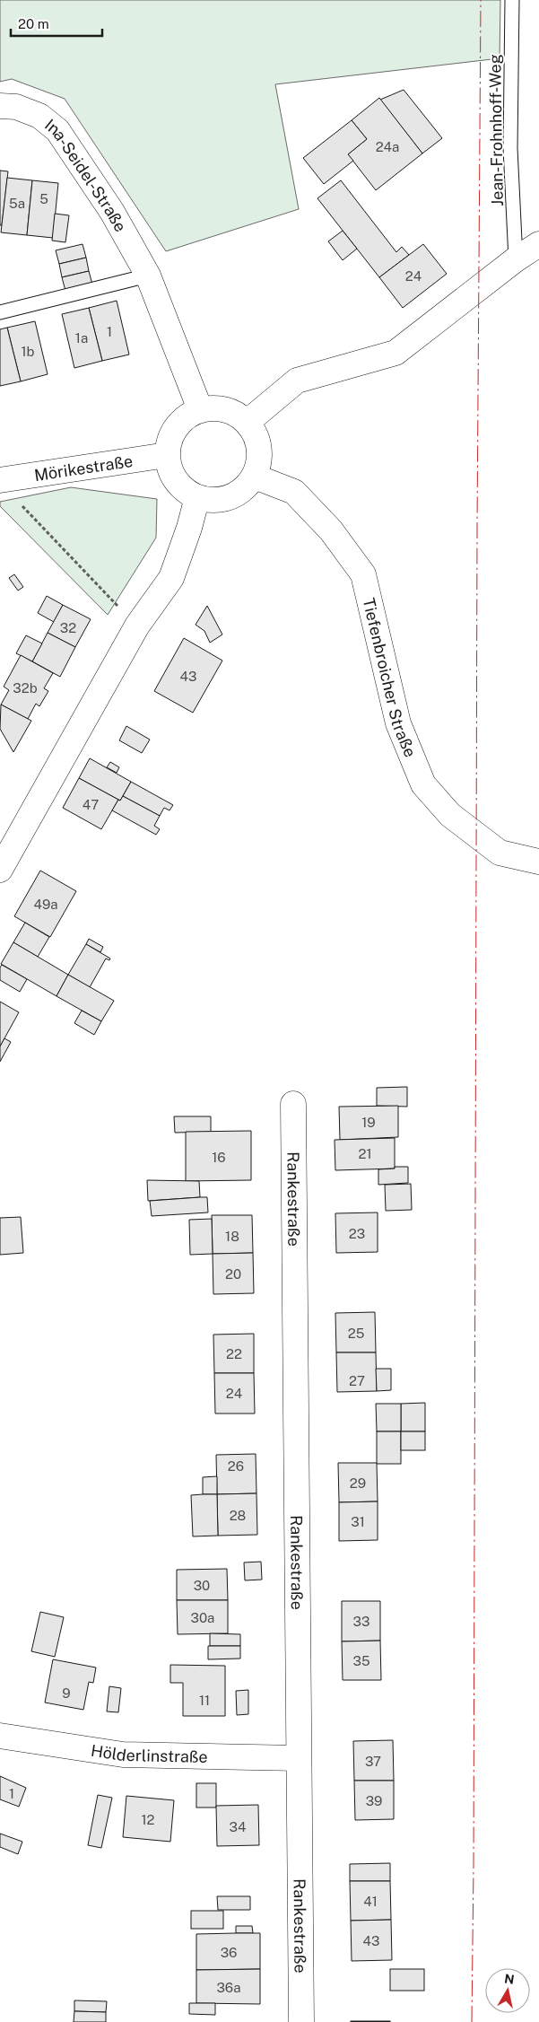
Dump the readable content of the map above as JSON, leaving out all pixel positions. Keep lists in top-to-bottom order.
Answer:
{
  "streets": {
    "street": [
      "Ina-Seidel-Straße",
      "Mörikestraße",
      "Tiefenbroicher Straße",
      "Rankestraße",
      "Hölderlinstraße"
    ],
    "lane": ["Jean-Frohnhoff-Weg"]
  },
  "crossings": [
    ["Ina-Seidel-Straße", "Mörikestraße"],
    ["Ina-Seidel-Straße", "Tiefenbroicher Straße"],
    ["Mörikestraße", "Tiefenbroicher Straße"],
    ["Rankestraße", "Hölderlinstraße"]
  ],
  "house_numbers": [
    "24a",
    "5",
    "5a",
    "24",
    "1",
    "1a",
    "1b",
    "32",
    "43",
    "32b",
    "47",
    "49a",
    "19",
    "21",
    "16",
    "23",
    "18",
    "20",
    "25",
    "22",
    "27",
    "24",
    "26",
    "29",
    "28",
    "31",
    "30",
    "30a",
    "33",
    "35",
    "9",
    "11",
    "37",
    "1",
    "39",
    "12",
    "34",
    "41",
    "43",
    "36",
    "36a"
  ],
  "scale_bar": "20 m",
  "north": "top"
}
